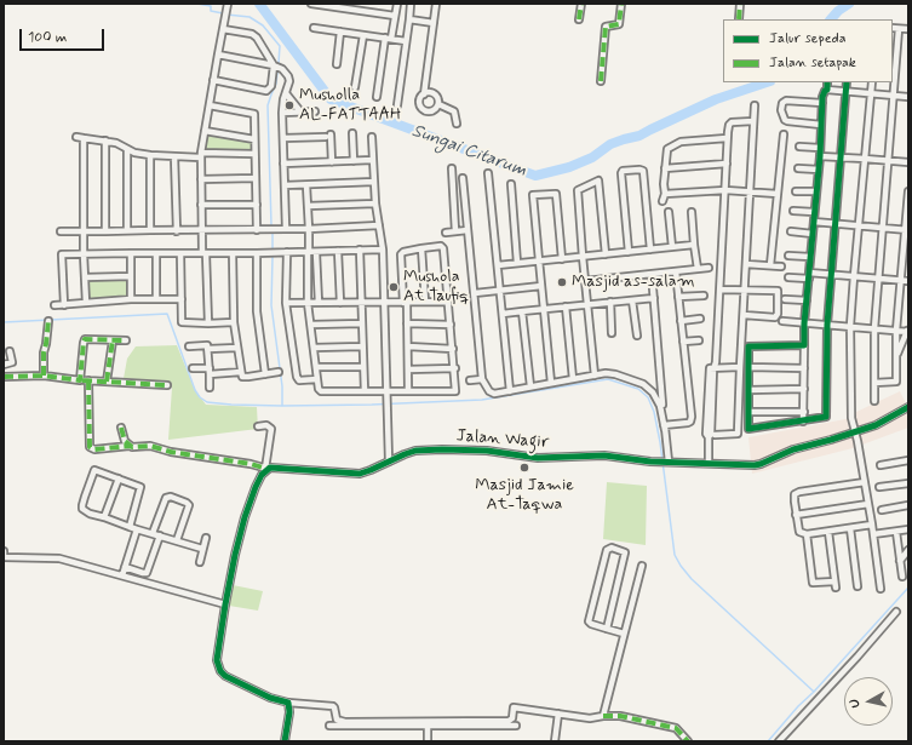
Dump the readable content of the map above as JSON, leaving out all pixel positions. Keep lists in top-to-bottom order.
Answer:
{
  "streets": {
    "street": ["Jalan Wagir"]
  },
  "water": ["Sungai Citarum"],
  "places": [
    "Musholla AL-FATTAAH",
    "Masjid as-salam",
    "Mushola At Taufiq",
    "Masjid Jamie At-Taqwa"
  ],
  "legend": ["Jalur sepeda", "Jalan setapak"],
  "scale_bar": "100 m",
  "north": "left"
}
